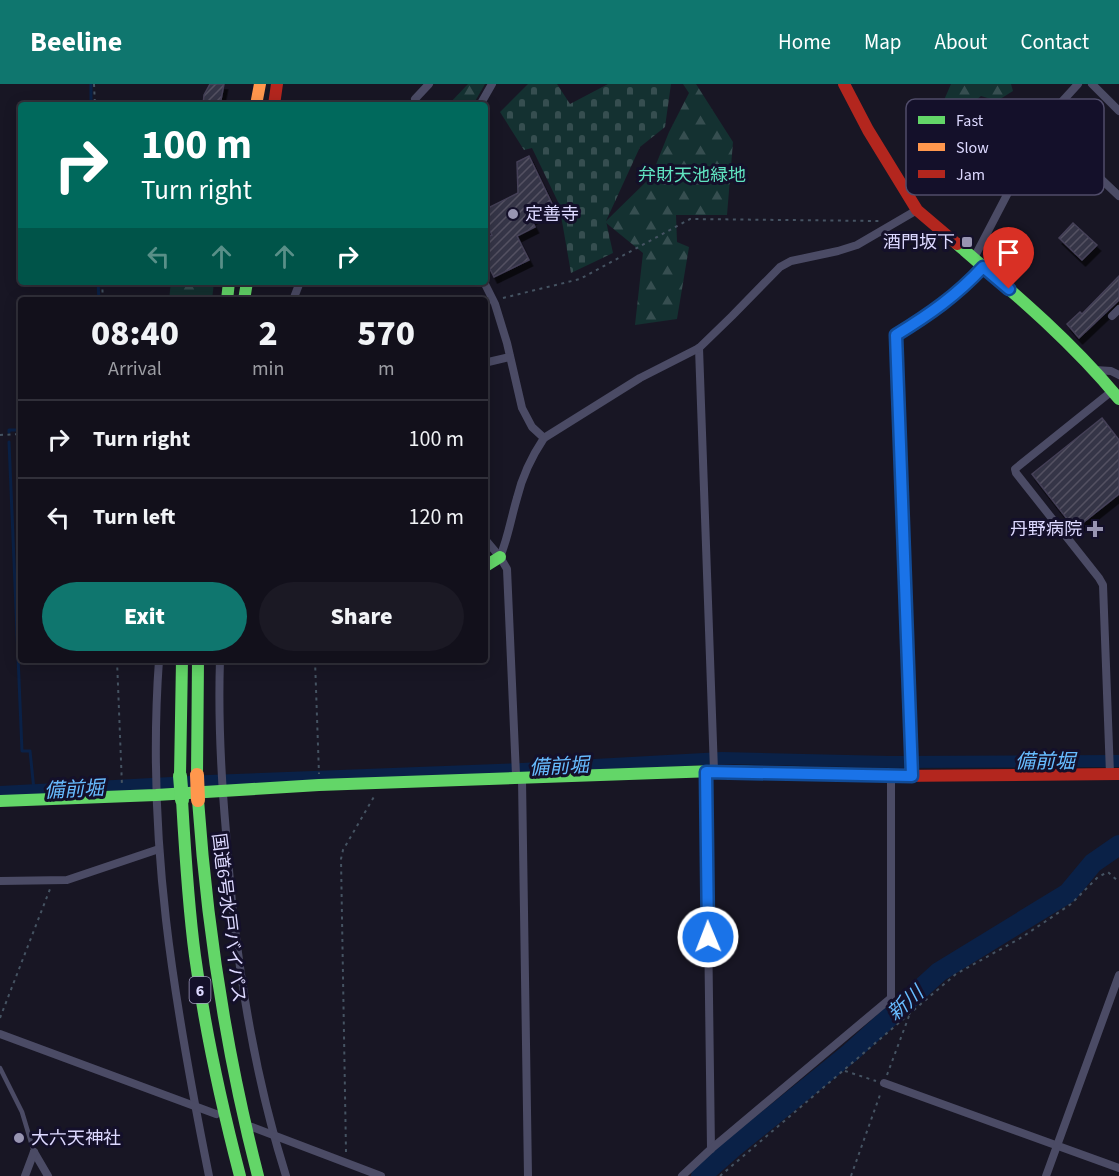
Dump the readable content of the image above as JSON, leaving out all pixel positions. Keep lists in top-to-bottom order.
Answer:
{
  "streets": {
    "main road": ["国道6号水戸バイパス", "6"]
  },
  "water": ["備前堀", "新川"],
  "parks": ["弁財天池緑地"],
  "places": {
    "other": ["定善寺", "大六天神社"],
    "transit": ["酒門坂下"],
    "health": ["丹野病院"]
  },
  "legend": ["Fast", "Slow", "Jam"],
  "page": {
    "header": "Beeline",
    "nav": [
      "Home",
      "Map",
      "About",
      "Contact"
    ],
    "turn": ["100 m", "Turn right"],
    "eta": [
      "08:40",
      "Arrival",
      "2",
      "min",
      "570",
      "m"
    ],
    "list": [
      {
        "name": "Turn right",
        "value": "100 m"
      },
      {
        "name": "Turn left",
        "value": "120 m"
      }
    ],
    "buttons": ["Exit", "Share"]
  }
}
